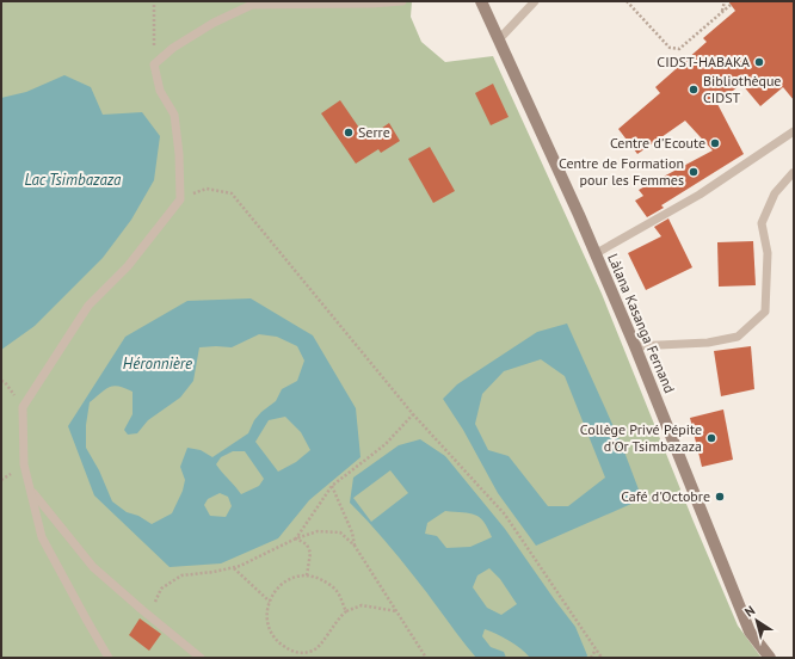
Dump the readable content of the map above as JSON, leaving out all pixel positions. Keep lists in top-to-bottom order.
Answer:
{
  "streets": {
    "street": ["Làlana Kasanga Fernand"]
  },
  "water": ["Lac Tsimbazaza", "Héronnière"],
  "places": [
    "CIDST-HABAKA",
    "Bibliothèque CIDST",
    "Serre",
    "Centre d'Ecoute",
    "Centre de Formation pour les Femmes",
    "Collège Privé Pépite d'Or Tsimbazaza",
    "Café d'Octobre"
  ],
  "north": "top left"
}
